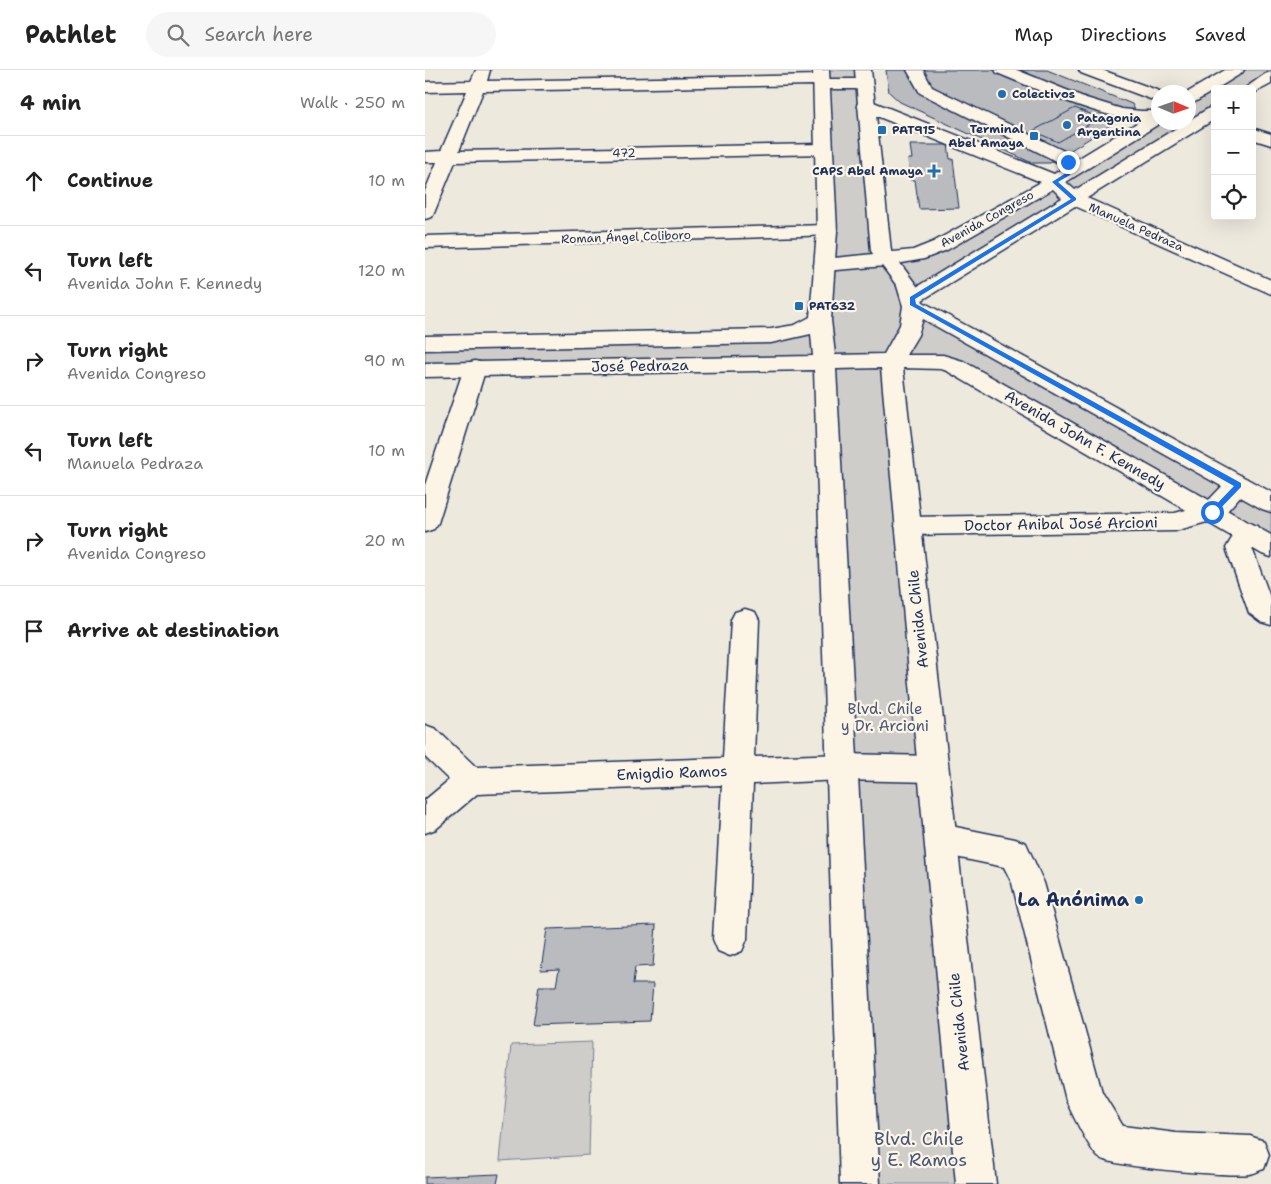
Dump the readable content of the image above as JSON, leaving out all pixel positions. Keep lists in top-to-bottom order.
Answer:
{
  "streets": {
    "street": [
      "472",
      "Avenida Congreso",
      "Manuela Pedraza",
      "Roman Ángel Coliboro",
      "José Pedraza",
      "Avenida John F. Kennedy",
      "Doctor Anibal José Arcioni",
      "Avenida Chile",
      "Emigdio Ramos"
    ]
  },
  "crossings": [
    ["Avenida Congreso", "Manuela Pedraza"],
    ["Avenida Congreso", "José Pedraza"],
    ["Avenida Congreso", "Avenida John F. Kennedy"],
    ["Avenida Congreso", "Avenida Chile"],
    ["José Pedraza", "Avenida John F. Kennedy"],
    ["José Pedraza", "Avenida Chile"],
    ["Avenida John F. Kennedy", "Doctor Anibal José Arcioni"],
    ["Avenida John F. Kennedy", "Avenida Chile"],
    ["Doctor Anibal José Arcioni", "Avenida Chile"],
    ["Avenida Chile", "Emigdio Ramos"]
  ],
  "parks": ["Blvd. Chile y Dr. Arcioni", "Blvd. Chile y E. Ramos"],
  "places": {
    "other": ["Colectivos", "Patagonia Argentina", "La Anónima"],
    "transit": ["PAT915", "Terminal Abel Amaya", "PAT632"],
    "health": ["CAPS Abel Amaya"]
  },
  "north": "right",
  "page": {
    "header": "Pathlet",
    "search": "Search here",
    "nav": ["Map", "Directions", "Saved"],
    "heading": ["4 min", "Walk · 250 m"],
    "map_buttons": ["+", "−"],
    "list": [
      ["Continue", "10 m"],
      ["Turn left", "Avenida John F. Kennedy", "120 m"],
      ["Turn right", "Avenida Congreso", "90 m"],
      ["Turn left", "Manuela Pedraza", "10 m"],
      ["Turn right", "Avenida Congreso", "20 m"],
      "Arrive at destination"
    ]
  }
}
